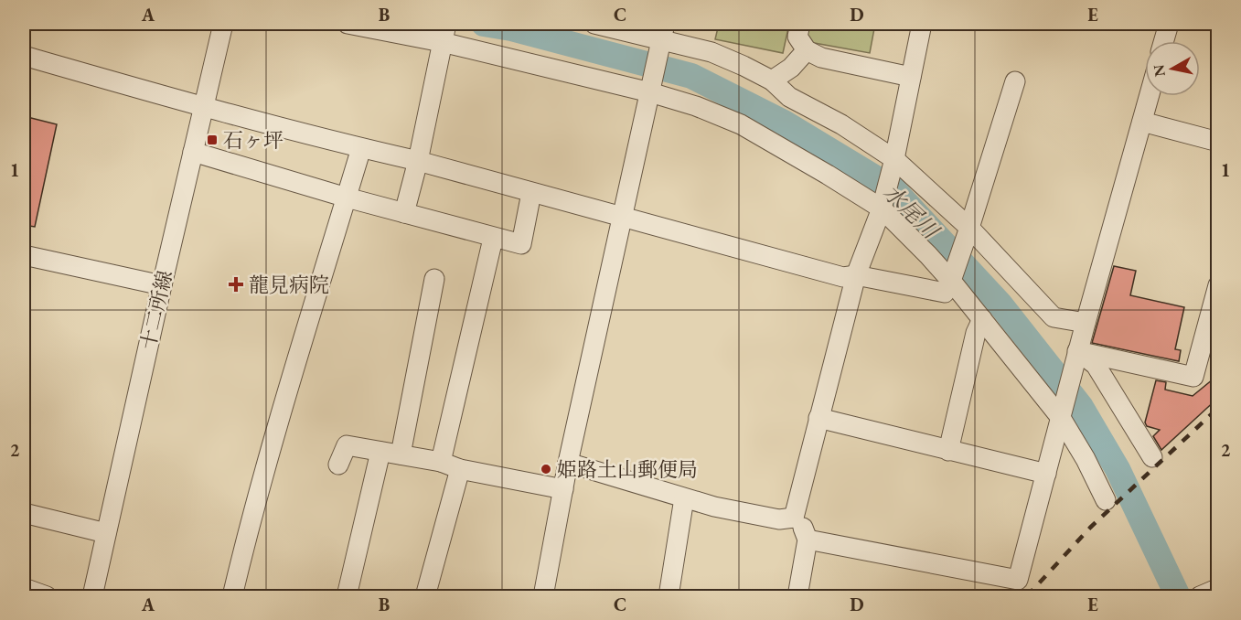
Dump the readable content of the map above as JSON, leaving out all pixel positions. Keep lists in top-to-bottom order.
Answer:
{
  "streets": {
    "street": ["十二所線"]
  },
  "water": ["水尾川"],
  "places": {
    "transit": ["石ヶ坪"],
    "health": ["龍見病院"],
    "other": ["姫路土山郵便局"]
  },
  "north": "left",
  "grid": {
    "columns": [
      "A",
      "B",
      "C",
      "D",
      "E"
    ],
    "rows": ["1", "2"]
  }
}
